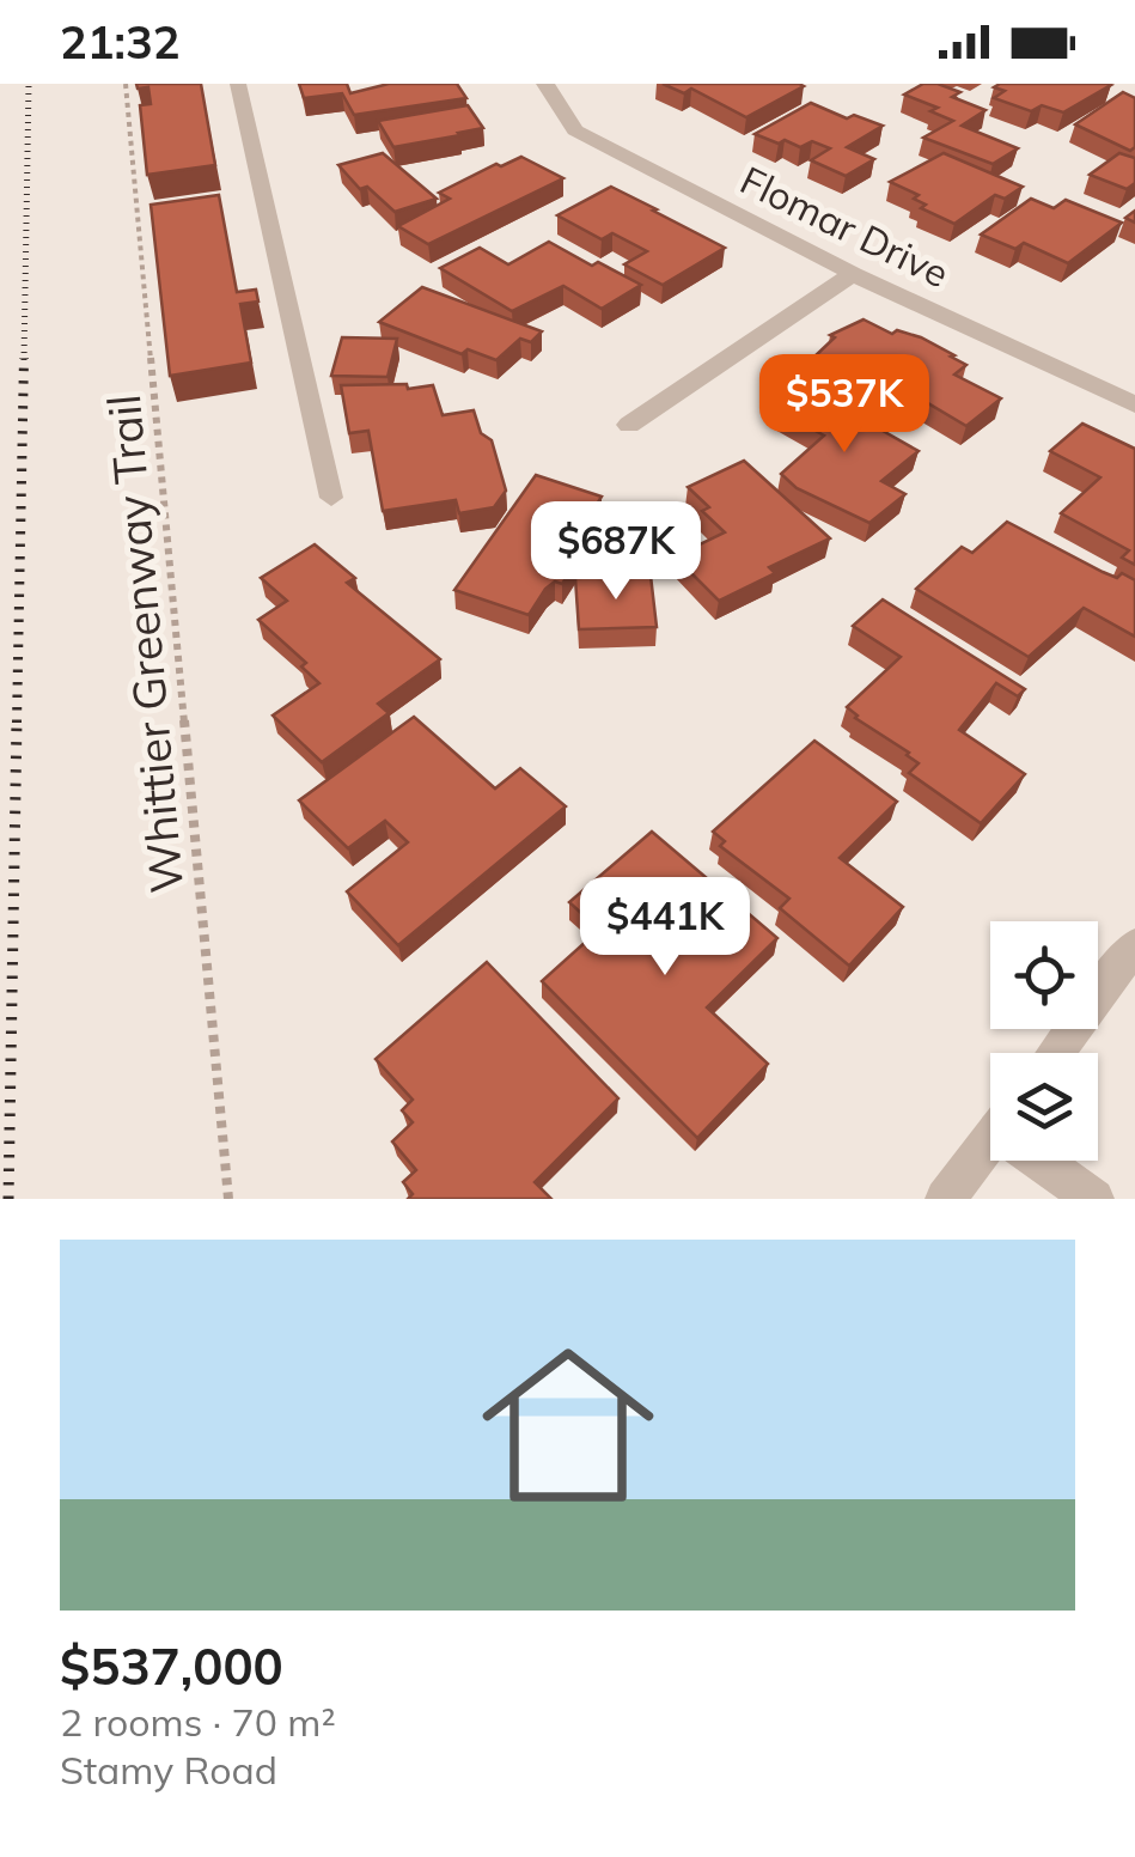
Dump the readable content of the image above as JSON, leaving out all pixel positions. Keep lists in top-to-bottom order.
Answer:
{
  "streets": {
    "street": ["Flomar Drive"],
    "path": ["Whittier Greenway Trail"]
  },
  "page": {
    "status": "21:32",
    "price": ["$537K", "$687K", "$441K"],
    "list": [
      {
        "name": "$537,000",
        "note": "2 rooms · 70 m² · Stamy Road"
      }
    ]
  }
}
